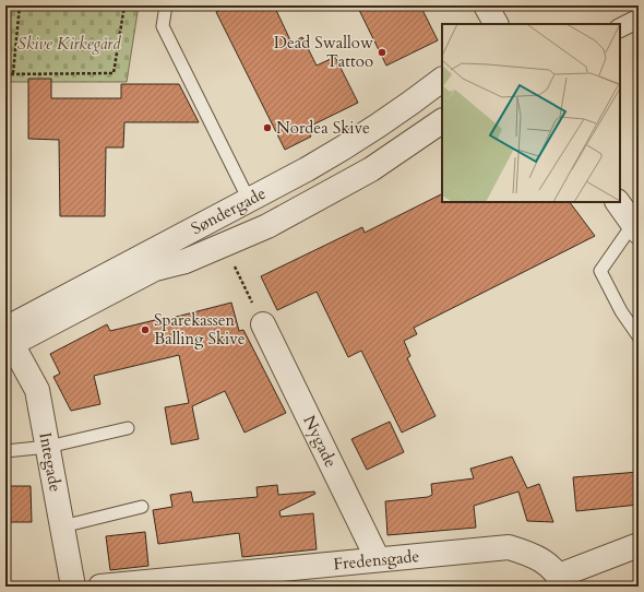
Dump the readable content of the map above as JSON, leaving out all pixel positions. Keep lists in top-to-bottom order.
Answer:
{
  "streets": {
    "street": [
      "Søndergade",
      "Nygade",
      "Integade",
      "Fredensgade"
    ]
  },
  "crossings": [
    ["Søndergade", "Integade"],
    ["Nygade", "Fredensgade"]
  ],
  "parks": ["Skive Kirkegård"],
  "places": ["Dead Swallow Tattoo", "Nordea Skive", "Sparekassen Balling Skive"]
}
